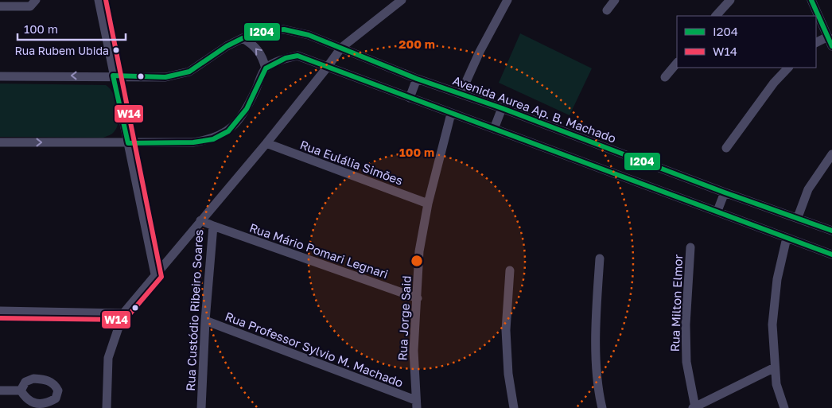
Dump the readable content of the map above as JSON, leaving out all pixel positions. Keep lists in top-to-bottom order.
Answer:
{
  "streets": {
    "street": [
      "Avenida Aurea Ap. B. Machado",
      "Rua Eulália Simões",
      "Rua Mário Pomari Legnari",
      "Rua Milton Elmor",
      "Rua Custódio Ribeiro Soares",
      "Rua Jorge Said",
      "Rua Professor Sylvio M. Machado"
    ]
  },
  "crossings": [
    ["Rua Eulália Simões", "Rua Jorge Said"],
    ["Rua Mário Pomari Legnari", "Rua Custódio Ribeiro Soares"],
    ["Rua Mário Pomari Legnari", "Rua Jorge Said"],
    ["Rua Custódio Ribeiro Soares", "Rua Professor Sylvio M. Machado"],
    ["Rua Jorge Said", "Rua Professor Sylvio M. Machado"]
  ],
  "places": ["Rua Rubem Ubida"],
  "lines": ["transit line I204", "transit line W14"],
  "legend": ["I204", "W14"],
  "scale_bar": "100 m",
  "rings": ["200 m", "100 m"]
}
